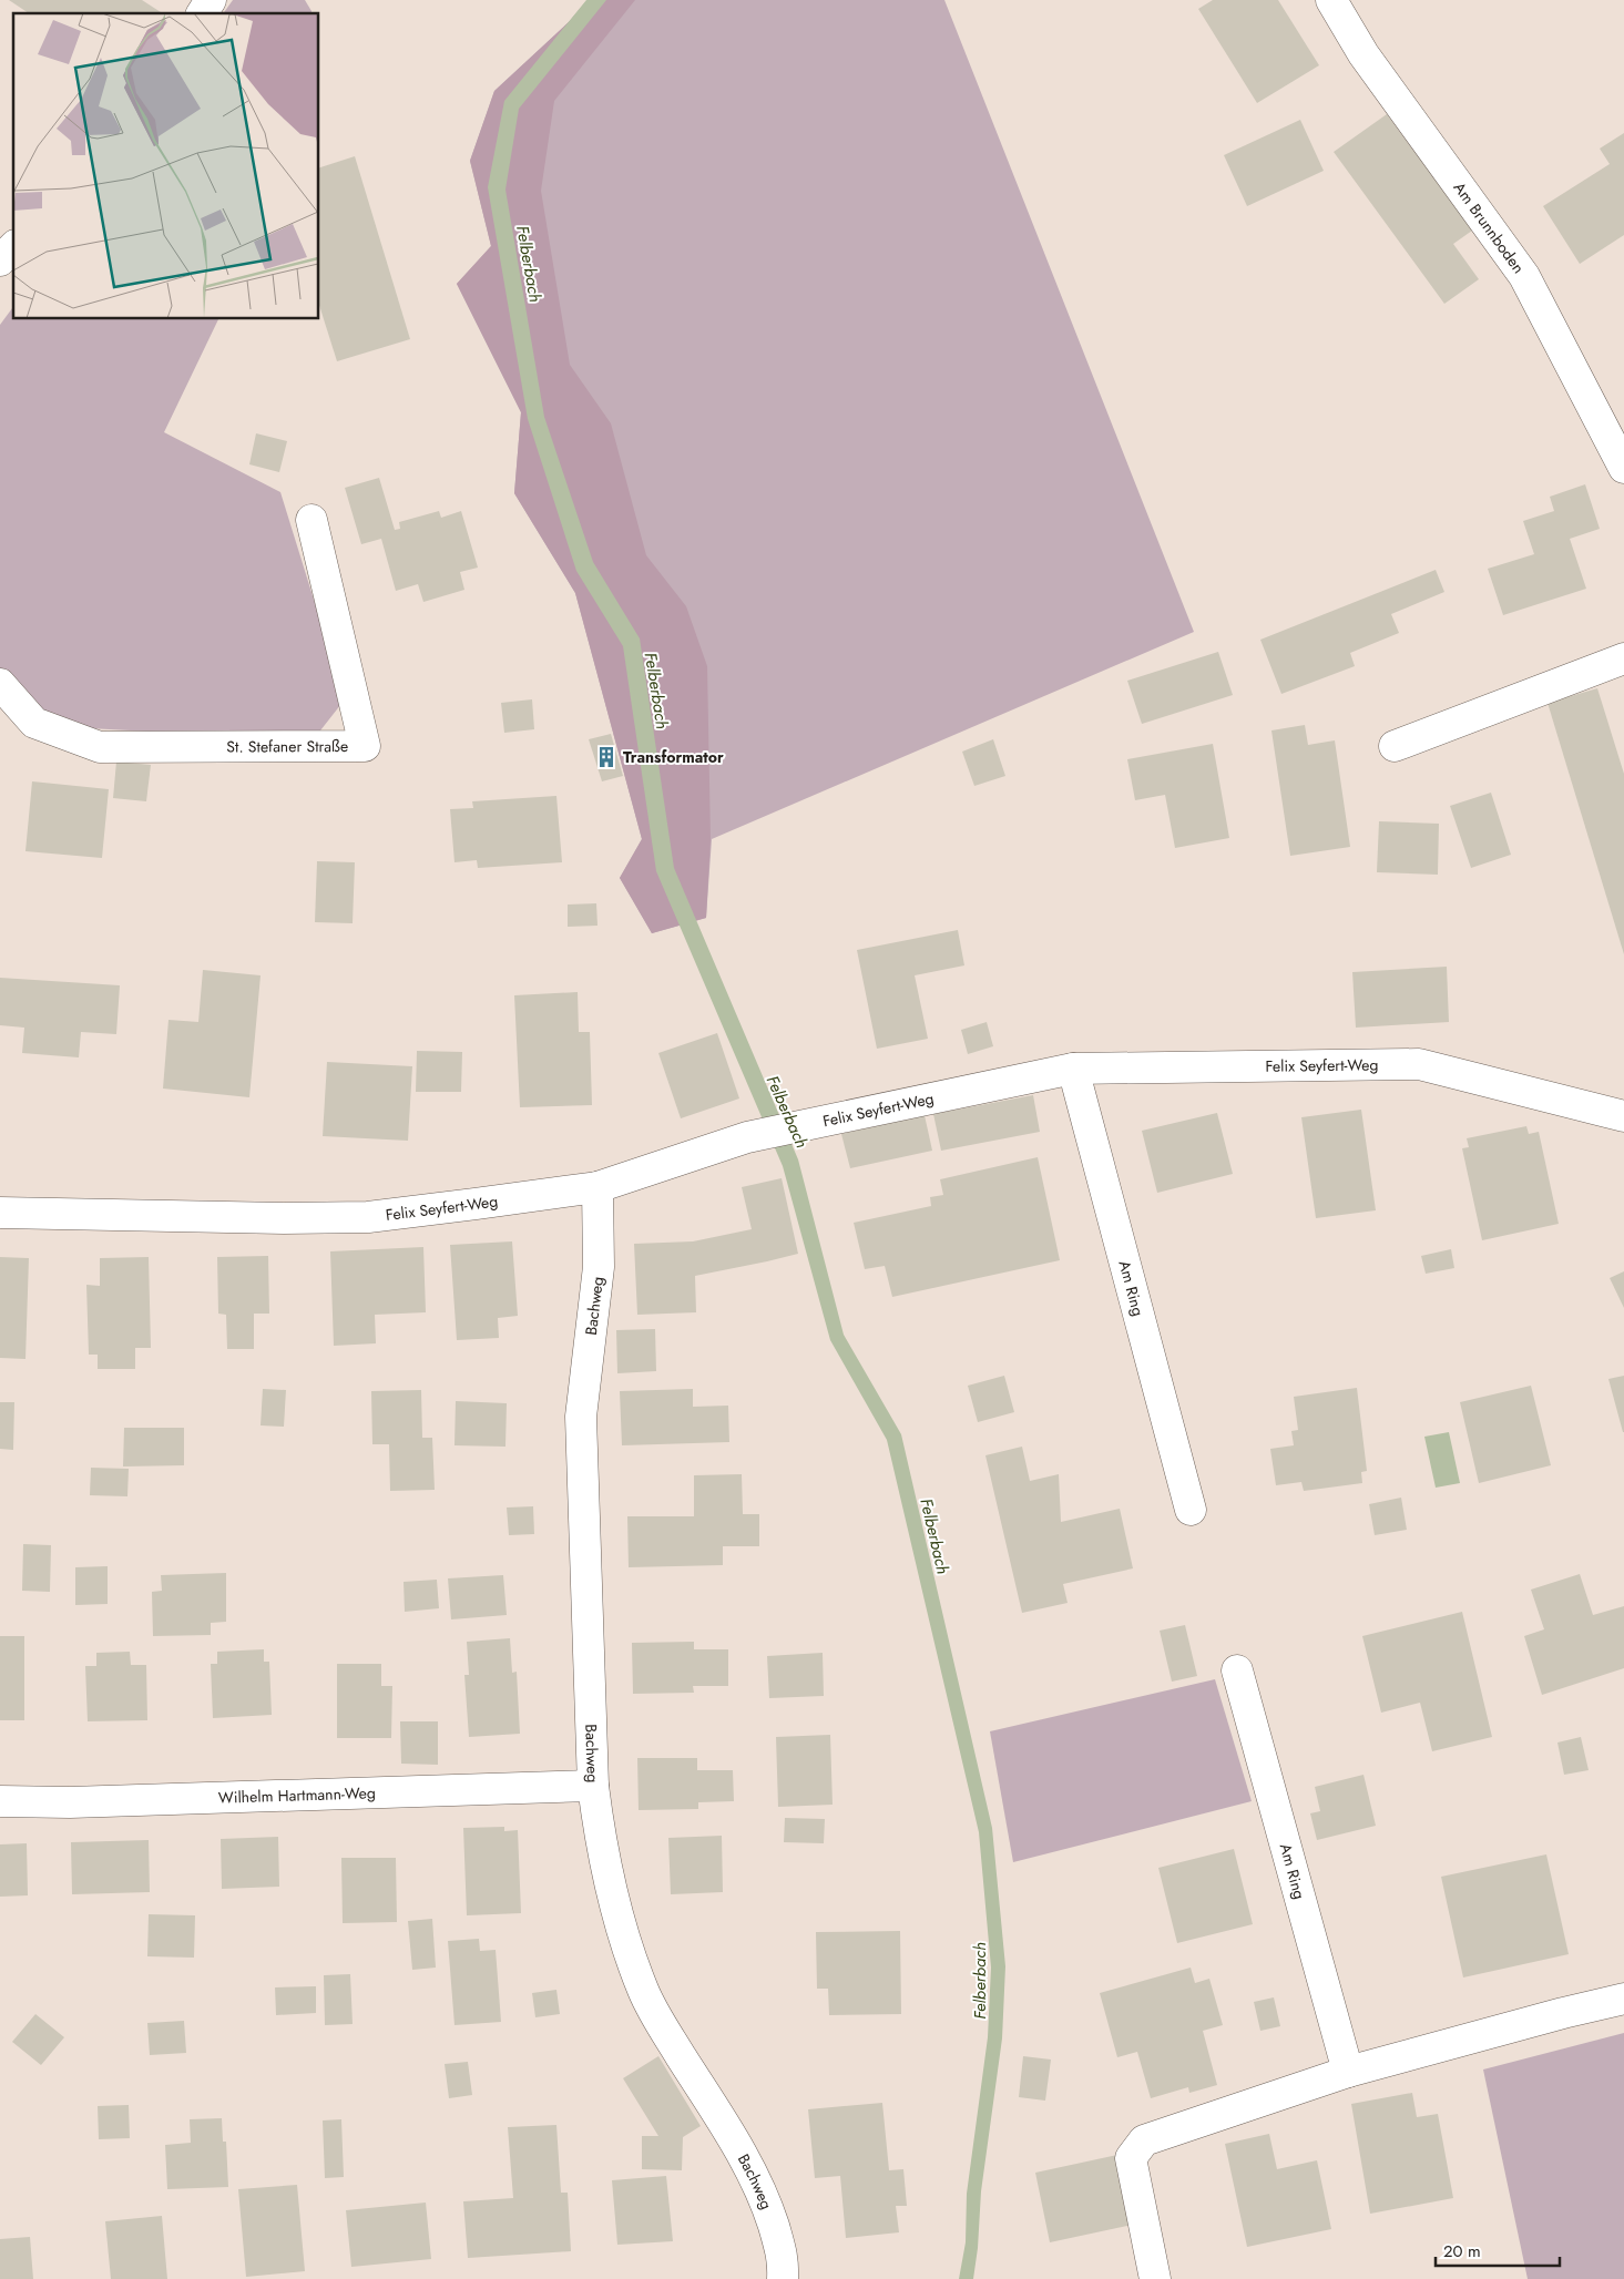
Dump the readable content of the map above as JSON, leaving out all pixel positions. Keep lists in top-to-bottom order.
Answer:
{
  "streets": {
    "street": [
      "Am Brunnboden",
      "St. Stefaner Straße",
      "Felix Seyfert-Weg",
      "Am Ring",
      "Bachweg",
      "Wilhelm Hartmann-Weg"
    ]
  },
  "crossings": [
    ["Felix Seyfert-Weg", "Am Ring"],
    ["Felix Seyfert-Weg", "Bachweg"],
    ["Bachweg", "Wilhelm Hartmann-Weg"]
  ],
  "water": ["Felberbach"],
  "places": {
    "building": ["Transformator"]
  },
  "scale_bar": "20 m"
}
